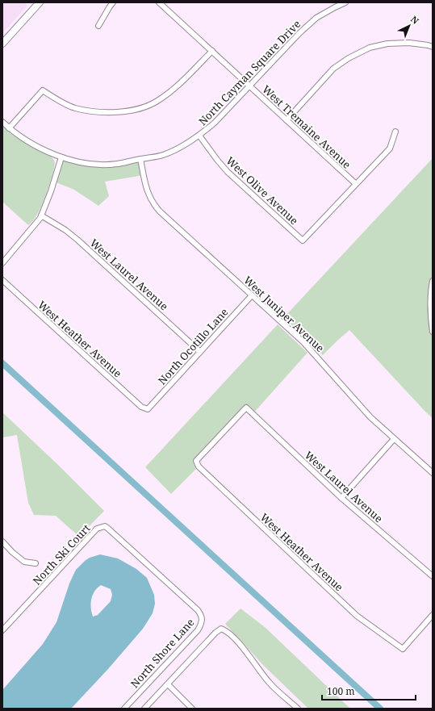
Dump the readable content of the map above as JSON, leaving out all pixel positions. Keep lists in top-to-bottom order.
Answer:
{
  "streets": {
    "street": [
      "North Cayman Square Drive",
      "West Tremaine Avenue",
      "West Olive Avenue",
      "West Laurel Avenue",
      "West Juniper Avenue",
      "West Heather Avenue",
      "North Ocotillo Lane",
      "North Ski Court",
      "North Shore Lane"
    ]
  },
  "crossings": [
    ["North Cayman Square Drive", "West Tremaine Avenue"],
    ["North Cayman Square Drive", "West Olive Avenue"],
    ["North Cayman Square Drive", "West Juniper Avenue"],
    ["West Tremaine Avenue", "West Olive Avenue"],
    ["West Laurel Avenue", "West Heather Avenue"],
    ["West Laurel Avenue", "North Ocotillo Lane"],
    ["West Juniper Avenue", "North Ocotillo Lane"],
    ["West Heather Avenue", "North Ocotillo Lane"],
    ["North Ski Court", "North Shore Lane"]
  ],
  "scale_bar": "100 m",
  "north": "top right"
}
